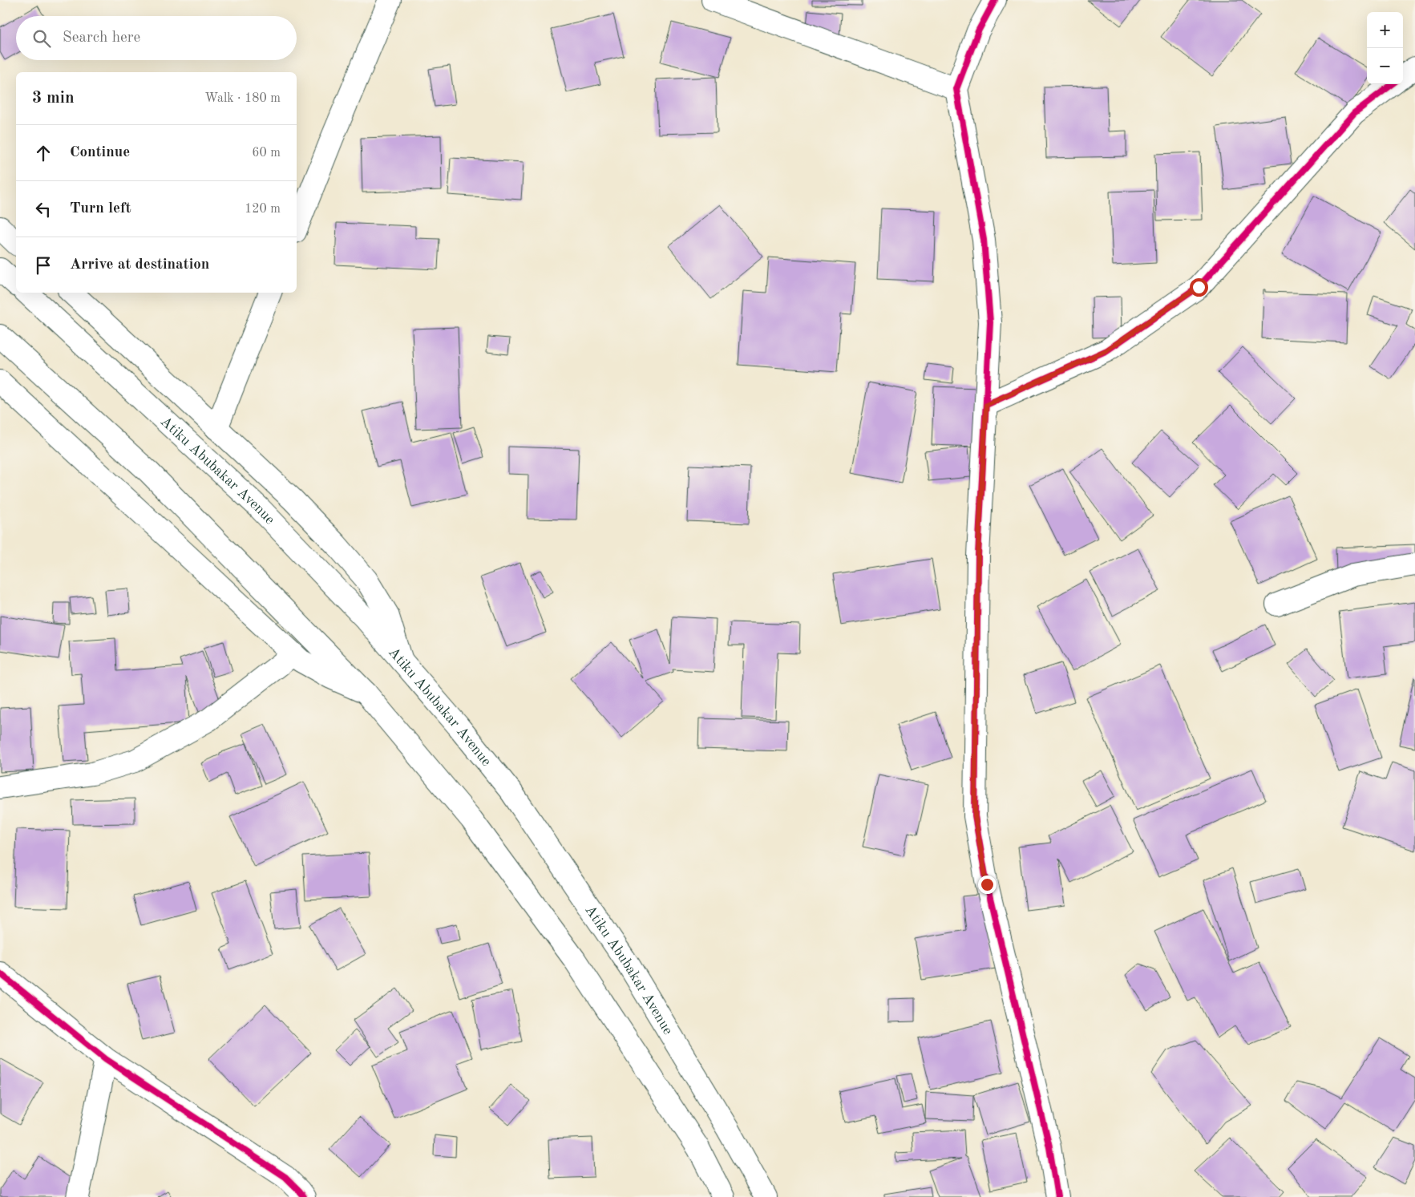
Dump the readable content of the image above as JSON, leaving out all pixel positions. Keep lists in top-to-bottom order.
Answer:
{
  "streets": {
    "main road": ["Atiku Abubakar Avenue"]
  },
  "page": {
    "map_buttons": ["+", "−"],
    "search": "Search here",
    "heading": ["3 min", "Walk · 180 m"],
    "list": [
      ["Continue", "60 m"],
      ["Turn left", "120 m"],
      "Arrive at destination"
    ]
  }
}
